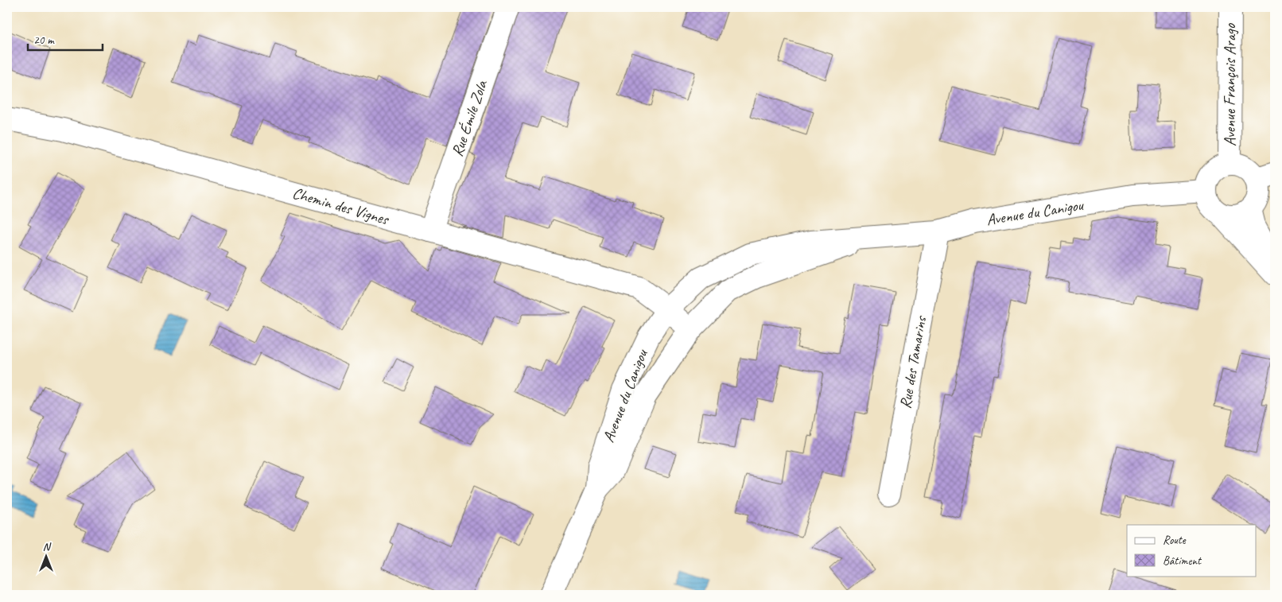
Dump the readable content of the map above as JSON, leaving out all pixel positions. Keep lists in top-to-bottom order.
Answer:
{
  "streets": {
    "main road": [
      "Avenue François Arago",
      "Rue Émile Zola",
      "Chemin des Vignes",
      "Avenue du Canigou",
      "Rue des Tamarins"
    ]
  },
  "crossings": [
    ["Avenue François Arago", "Avenue du Canigou"],
    ["Rue Émile Zola", "Chemin des Vignes"],
    ["Chemin des Vignes", "Avenue du Canigou"],
    ["Avenue du Canigou", "Rue des Tamarins"]
  ],
  "legend": ["Route", "Bâtiment"],
  "scale_bar": "20 m",
  "north": "top"
}
